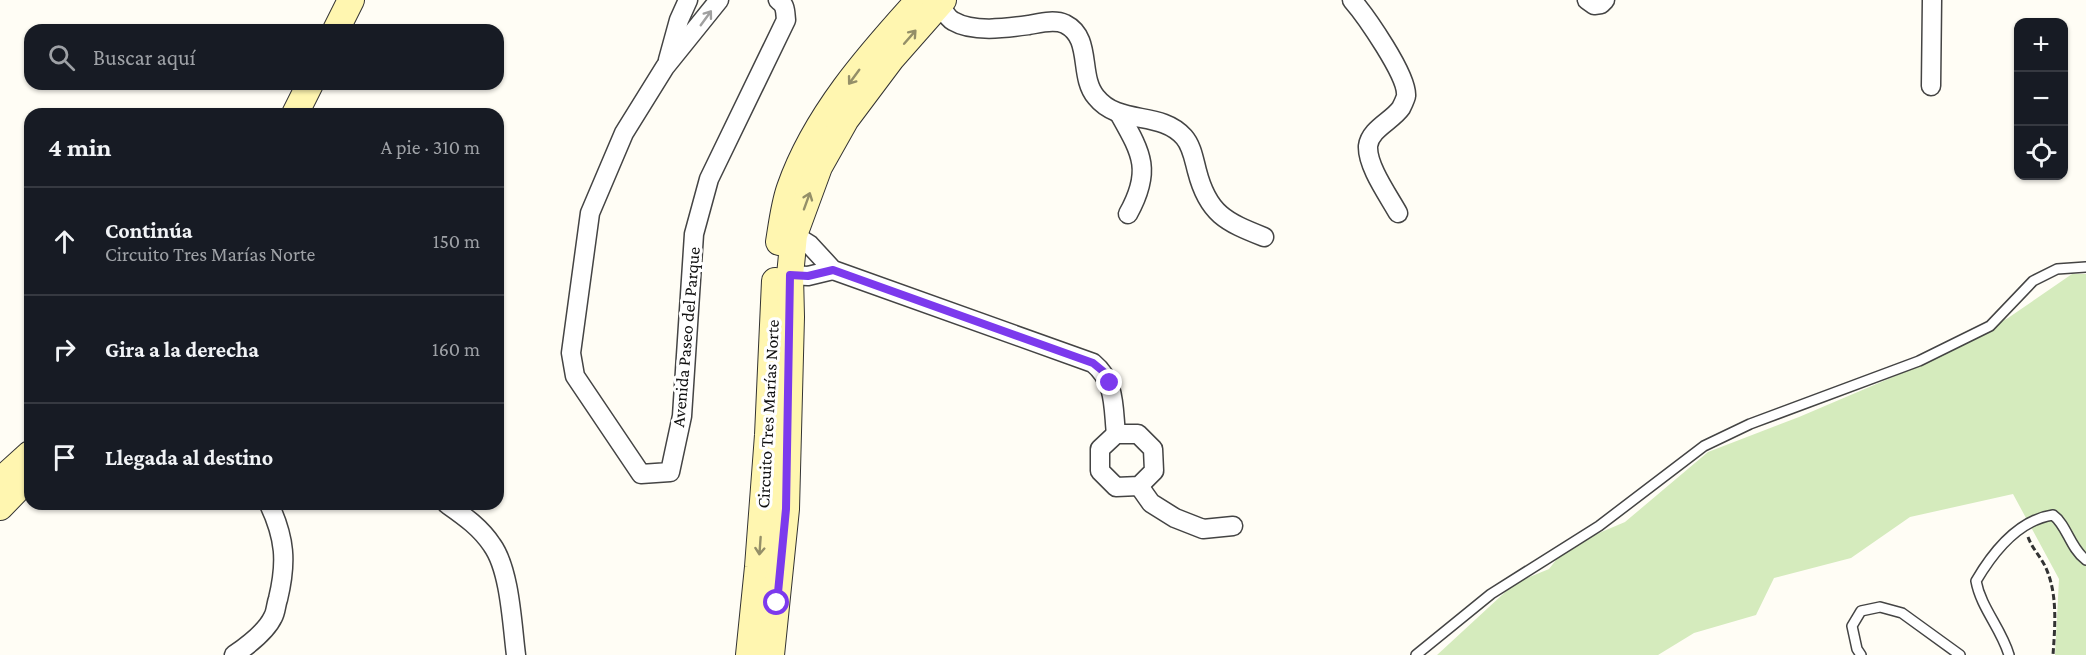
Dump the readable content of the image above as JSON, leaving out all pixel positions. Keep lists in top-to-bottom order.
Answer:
{
  "streets": {
    "street": ["Avenida Paseo del Parque", "Circuito Tres Marías Norte"]
  },
  "page": {
    "map_buttons": ["+", "−"],
    "search": "Buscar aquí",
    "heading": ["4 min", "A pie · 310 m"],
    "list": [
      ["Continúa", "Circuito Tres Marías Norte", "150 m"],
      ["Gira a la derecha", "160 m"],
      "Llegada al destino"
    ]
  }
}
